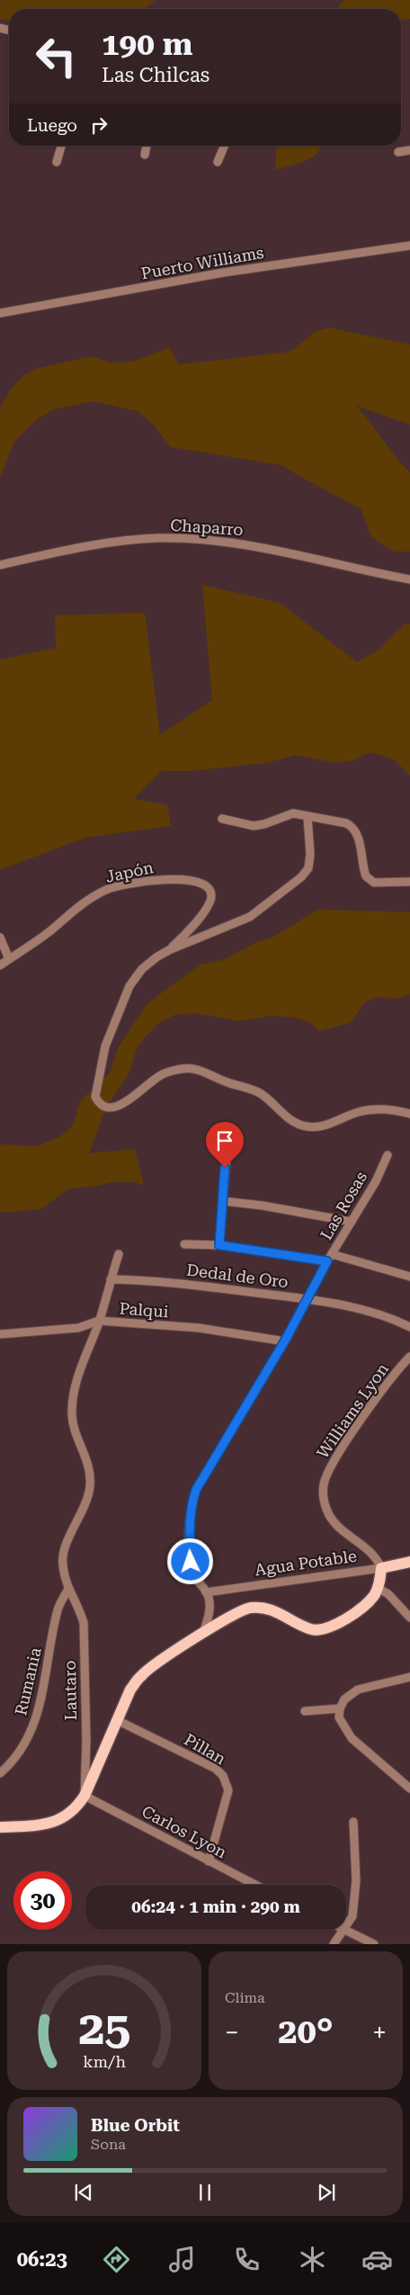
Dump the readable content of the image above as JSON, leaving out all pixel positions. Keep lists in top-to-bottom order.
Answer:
{
  "streets": {
    "main road": ["Agua Potable"],
    "street": [
      "Puerto Williams",
      "Chaparro",
      "Japón",
      "Las Rosas",
      "Dedal de Oro",
      "Palqui",
      "Williams Lyon",
      "Rumania",
      "Lautaro",
      "Pillan",
      "Carlos Lyon"
    ]
  },
  "crossings": [
    ["Las Rosas", "Dedal de Oro"],
    ["Las Rosas", "Palqui"],
    ["Las Rosas", "Agua Potable"],
    ["Palqui", "Lautaro"],
    ["Williams Lyon", "Agua Potable"],
    ["Rumania", "Lautaro"],
    ["Lautaro", "Carlos Lyon"],
    ["Pillan", "Carlos Lyon"]
  ],
  "page": {
    "turn": ["190 m", "Las Chilcas"],
    "then": "Luego",
    "limit": "30",
    "trip": "06:24 · 1 min · 290 m",
    "tile": "Clima",
    "heat": ["−", "20°", "+"],
    "song": ["Blue Orbit", "Sona"],
    "tabs": "06:23",
    "gauge": ["25", "km/h"]
  }
}
